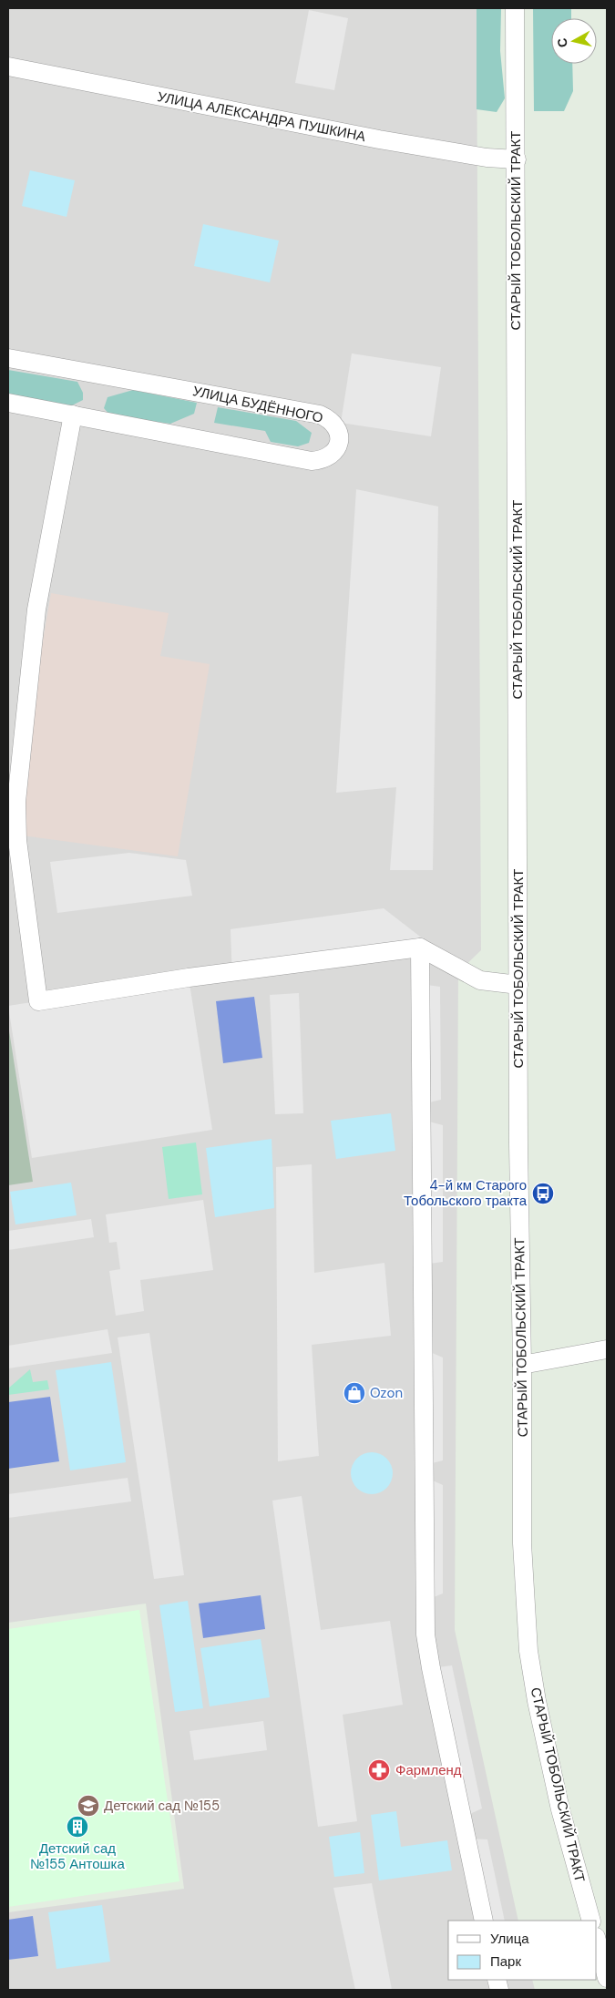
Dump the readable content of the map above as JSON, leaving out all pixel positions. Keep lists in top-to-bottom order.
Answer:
{
  "streets": {
    "street": ["УЛИЦА АЛЕКСАНДРА ПУШКИНА", "СТАРЫЙ ТОБОЛЬСКИЙ ТРАКТ", "УЛИЦА БУДЁННОГО"]
  },
  "crossings": [
    ["УЛИЦА АЛЕКСАНДРА ПУШКИНА", "СТАРЫЙ ТОБОЛЬСКИЙ ТРАКТ"]
  ],
  "places": {
    "bus stop": ["4-й км Старого Тобольского тракта"],
    "shop": ["Ozon"],
    "pharmacy": ["Фармленд"],
    "school or university": ["Детский сад №155"],
    "building": ["Детский сад №155 Антошка"]
  },
  "legend": ["Улица", "Парк"],
  "north": "left"
}
